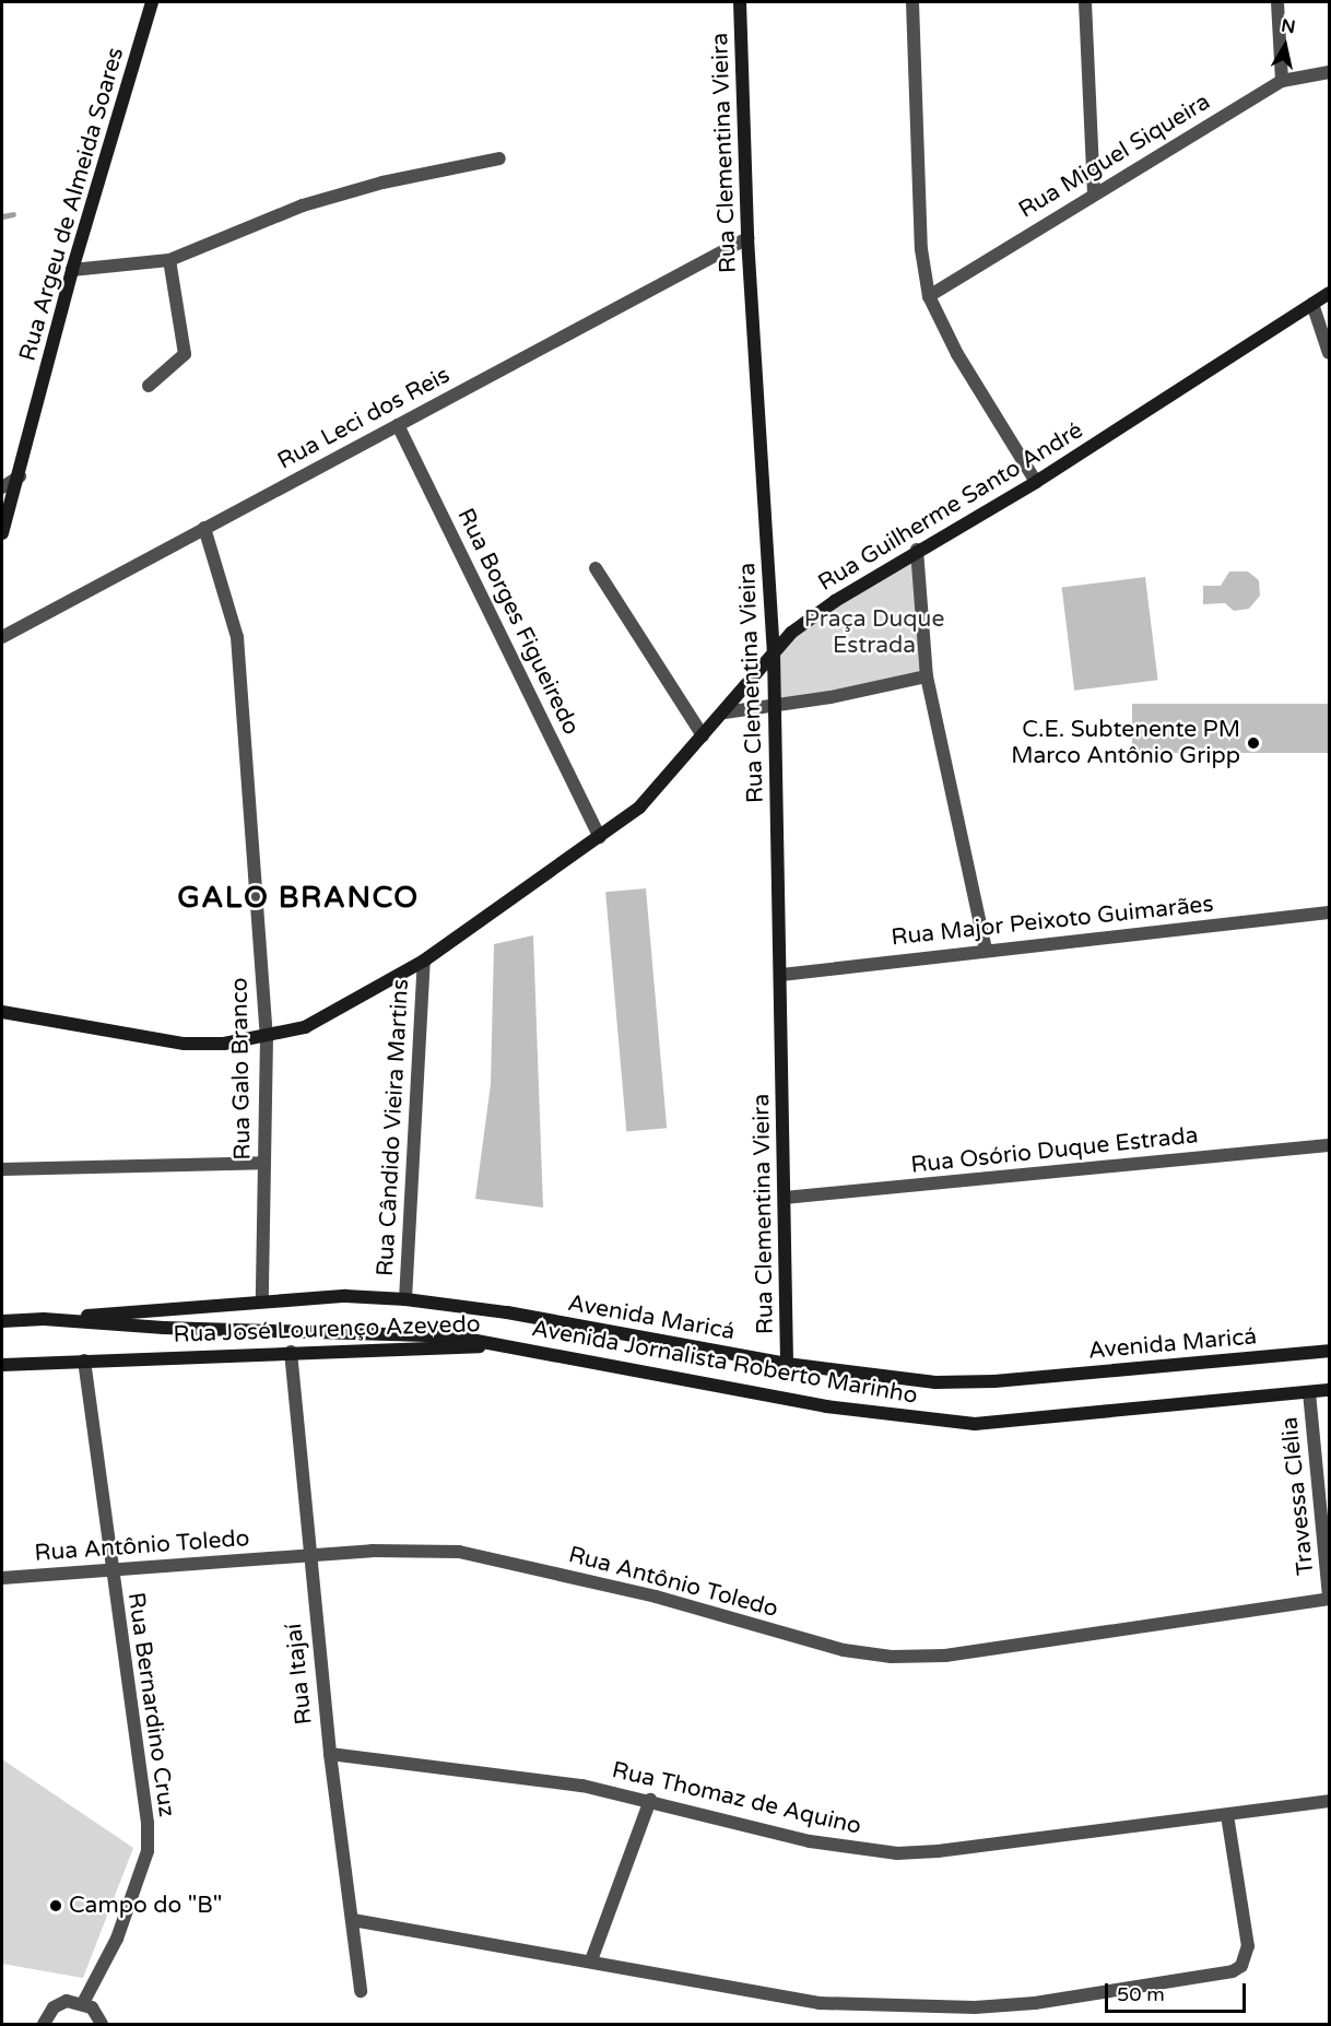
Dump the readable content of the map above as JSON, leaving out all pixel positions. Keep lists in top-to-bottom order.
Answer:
{
  "streets": {
    "street": [
      "Rua Clementina Vieira",
      "Rua Miguel Siqueira",
      "Rua Argeu de Almeida Soares",
      "Rua Leci dos Reis",
      "Rua Guilherme Santo André",
      "Rua Borges Figueiredo",
      "Rua Major Peixoto Guimarães",
      "Rua Galo Branco",
      "Rua Cândido Vieira Martins",
      "Rua Osório Duque Estrada",
      "Avenida Maricá",
      "Rua José Lourenço Azevedo",
      "Avenida Jornalista Roberto Marinho",
      "Travessa Clélia",
      "Rua Antônio Toledo",
      "Rua Itajaí",
      "Rua Bernardino Cruz",
      "Rua Thomaz de Aquino"
    ]
  },
  "crossings": [
    ["Rua Clementina Vieira", "Rua Leci dos Reis"],
    ["Rua Clementina Vieira", "Rua Guilherme Santo André"],
    ["Rua Clementina Vieira", "Rua Major Peixoto Guimarães"],
    ["Rua Clementina Vieira", "Rua Osório Duque Estrada"],
    ["Rua Clementina Vieira", "Avenida Maricá"],
    ["Rua Leci dos Reis", "Rua Borges Figueiredo"],
    ["Rua Leci dos Reis", "Rua Galo Branco"],
    ["Rua Guilherme Santo André", "Rua Borges Figueiredo"],
    ["Rua Guilherme Santo André", "Rua Galo Branco"],
    ["Rua Guilherme Santo André", "Rua Cândido Vieira Martins"],
    ["Rua Galo Branco", "Avenida Maricá"],
    ["Rua Cândido Vieira Martins", "Avenida Maricá"],
    ["Avenida Maricá", "Rua José Lourenço Azevedo"],
    ["Rua José Lourenço Azevedo", "Avenida Jornalista Roberto Marinho"],
    ["Rua José Lourenço Azevedo", "Rua Itajaí"],
    ["Rua José Lourenço Azevedo", "Rua Bernardino Cruz"],
    ["Avenida Jornalista Roberto Marinho", "Travessa Clélia"],
    ["Travessa Clélia", "Rua Antônio Toledo"],
    ["Rua Antônio Toledo", "Rua Itajaí"],
    ["Rua Antônio Toledo", "Rua Bernardino Cruz"],
    ["Rua Itajaí", "Rua Thomaz de Aquino"]
  ],
  "districts": ["GALO BRANCO"],
  "parks": ["Praça Duque Estrada"],
  "places": ["C.E. Subtenente PM Marco Antônio Gripp", "Campo do \"B\""],
  "scale_bar": "50 m",
  "north": "top"
}
